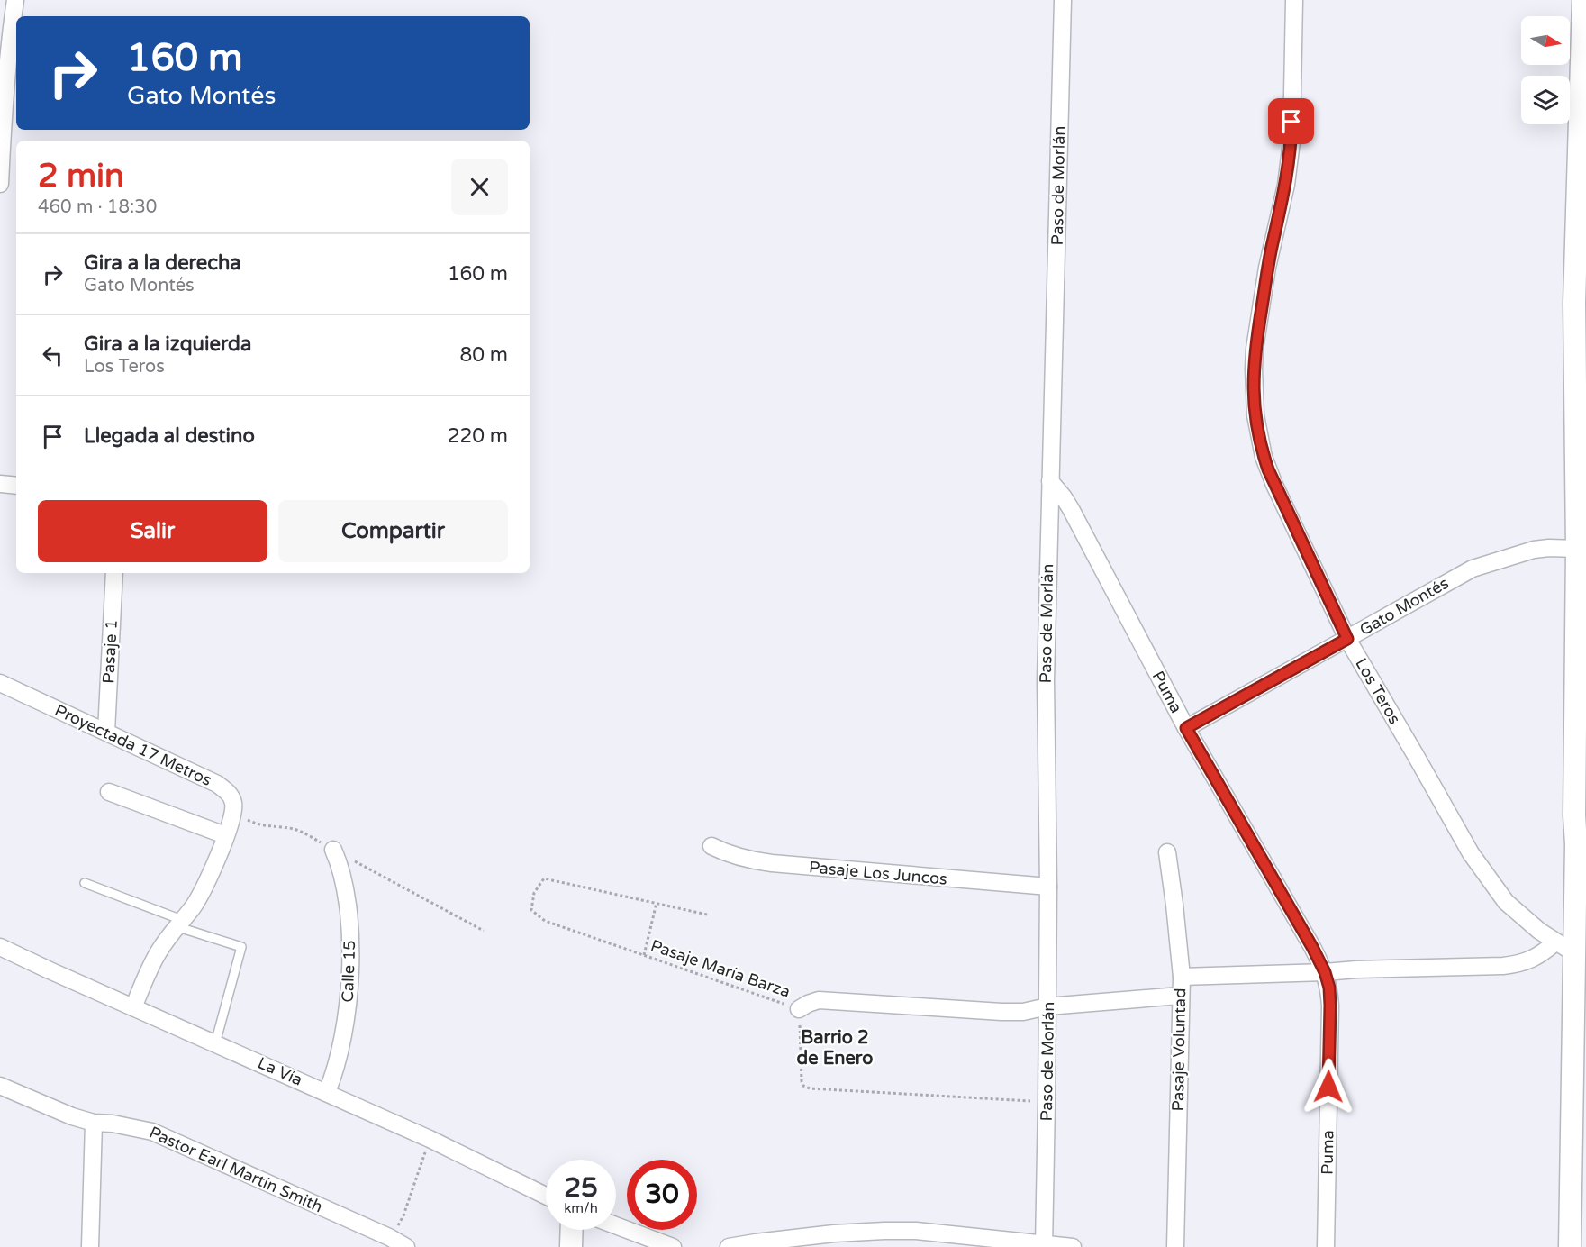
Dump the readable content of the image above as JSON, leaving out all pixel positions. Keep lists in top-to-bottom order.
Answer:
{
  "streets": {
    "street": [
      "Paso de Morlán",
      "Gato Montés",
      "Pasaje 1",
      "Los Teros",
      "Puma",
      "Proyectada 17 Metros",
      "Pasaje Los Juncos",
      "Calle 15",
      "Pasaje Voluntad",
      "La Vía",
      "Pastor Earl Martín Smith"
    ],
    "path": ["Pasaje María Barza"]
  },
  "crossings": [
    ["Paso de Morlán", "Puma"],
    ["Paso de Morlán", "Pasaje Los Juncos"],
    ["Paso de Morlán", "Pasaje María Barza"],
    ["Gato Montés", "Los Teros"],
    ["Gato Montés", "Puma"],
    ["Pasaje 1", "Proyectada 17 Metros"],
    ["Calle 15", "La Vía"]
  ],
  "districts": ["Barrio 2 de Enero"],
  "north": "right",
  "page": {
    "turn": ["160 m", "Gato Montés"],
    "heading": ["2 min", "460 m · 18:30"],
    "list": [
      {
        "name": "Gira a la derecha",
        "note": "Gato Montés",
        "value": "160 m"
      },
      {
        "name": "Gira a la izquierda",
        "note": "Los Teros",
        "value": "80 m"
      },
      {
        "name": "Llegada al destino",
        "value": "220 m"
      }
    ],
    "buttons": ["Salir", "Compartir"],
    "speed": "25 km/h",
    "limit": "30"
  }
}
